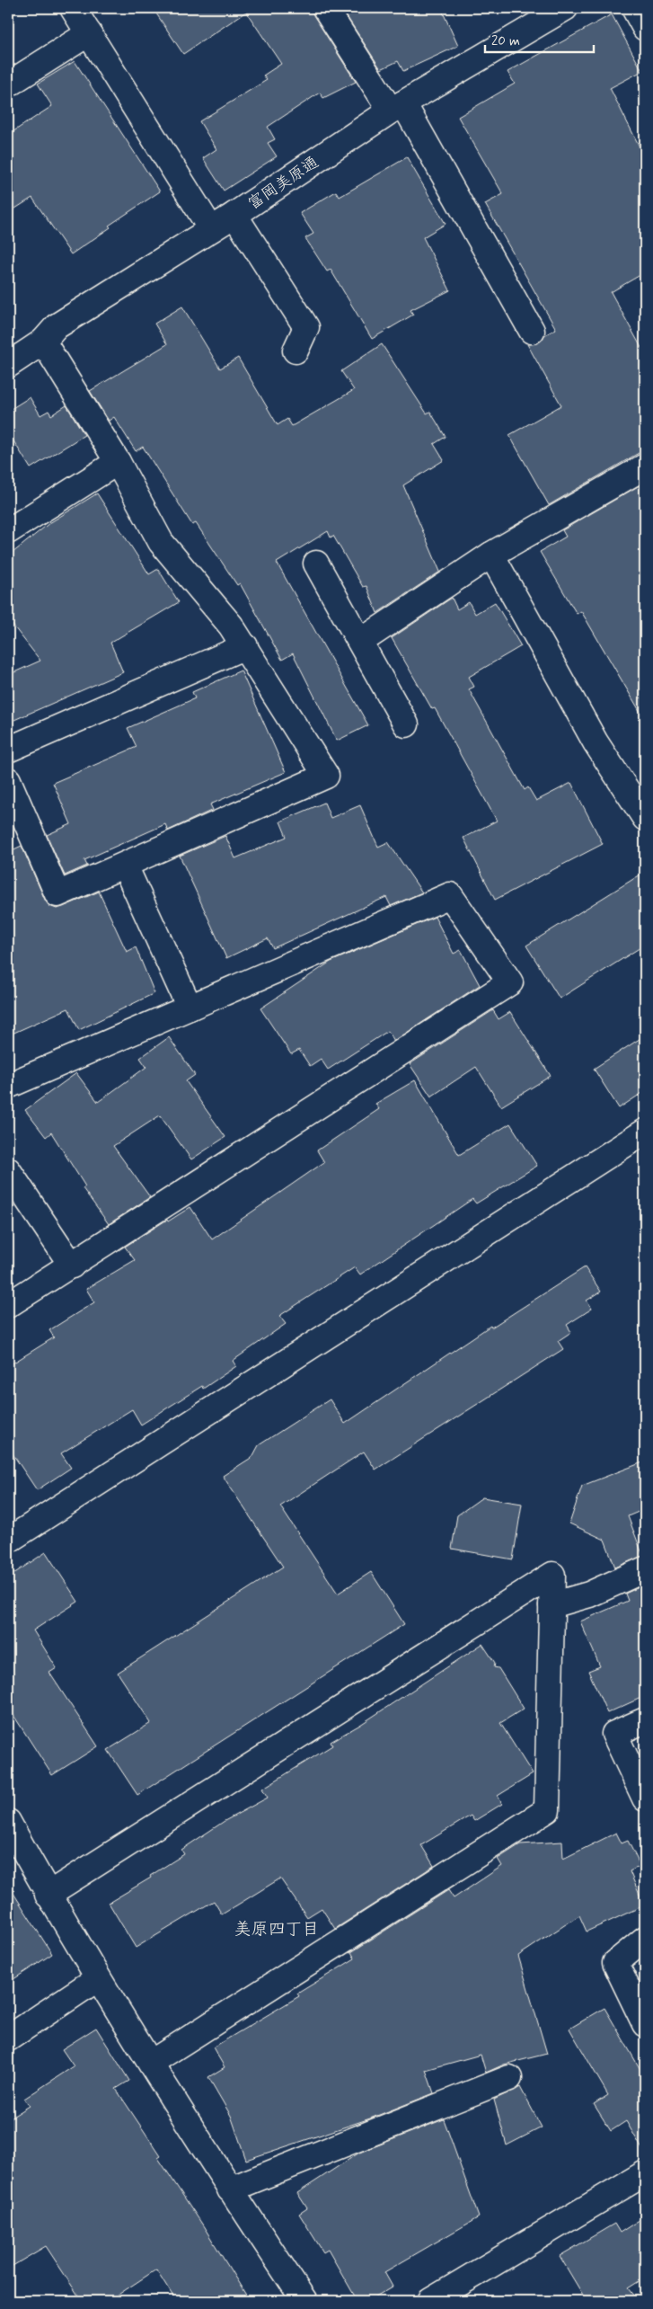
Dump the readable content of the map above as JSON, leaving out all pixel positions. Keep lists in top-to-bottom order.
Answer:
{
  "streets": {
    "street": ["富岡美原通"]
  },
  "districts": ["美原四丁目"],
  "scale_bar": "20 m"
}
